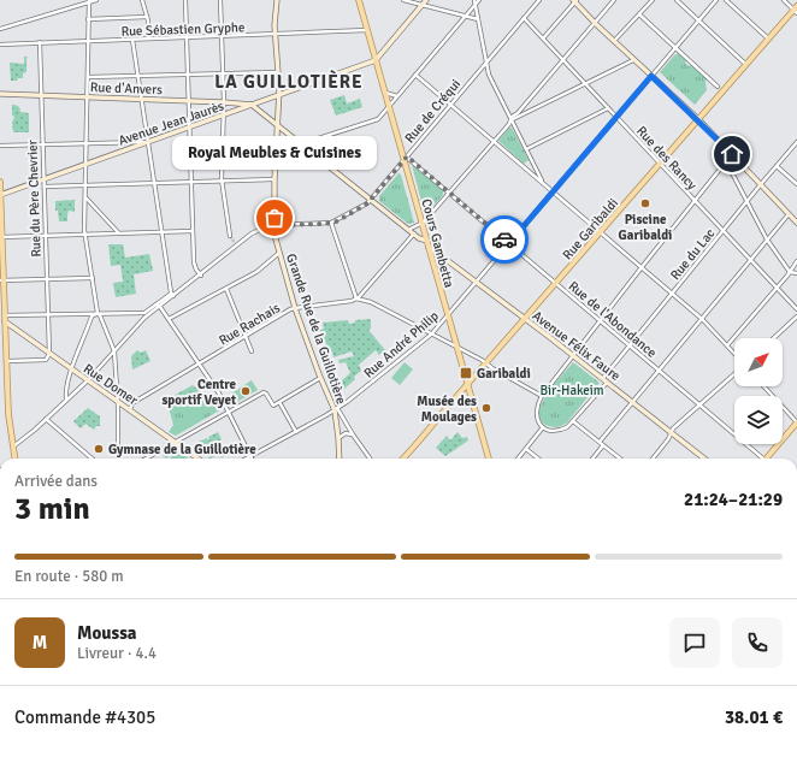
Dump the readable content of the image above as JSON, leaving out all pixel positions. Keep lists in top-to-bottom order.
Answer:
{
  "streets": {
    "main road": [
      "Rue d'Anvers",
      "Avenue Jean Jaurès",
      "Rue Garibaldi",
      "Cours Gambetta",
      "Grande Rue de la Guillotière",
      "Avenue Félix Faure",
      "Rue Domer"
    ],
    "street": [
      "Rue Sébastien Gryphe",
      "Rue de Créqui",
      "Rue des Rancy",
      "Rue du Père Chevrier",
      "Rue du Lac",
      "Rue de l'Abondance",
      "Rue Rachais",
      "Rue André Philip"
    ]
  },
  "crossings": [
    ["Rue Sébastien Gryphe", "Rue du Père Chevrier"],
    ["Rue Sébastien Gryphe", "Cours Gambetta"],
    ["Rue Sébastien Gryphe", "Grande Rue de la Guillotière"],
    ["Rue d'Anvers", "Avenue Jean Jaurès"],
    ["Rue d'Anvers", "Rue du Père Chevrier"],
    ["Rue de Créqui", "Rue des Rancy"],
    ["Rue de Créqui", "Cours Gambetta"],
    ["Rue de Créqui", "Rue de l'Abondance"],
    ["Rue de Créqui", "Grande Rue de la Guillotière"],
    ["Avenue Jean Jaurès", "Rue du Père Chevrier"],
    ["Avenue Jean Jaurès", "Cours Gambetta"],
    ["Avenue Jean Jaurès", "Grande Rue de la Guillotière"],
    ["Rue des Rancy", "Rue Garibaldi"],
    ["Rue des Rancy", "Rue du Lac"],
    ["Rue des Rancy", "Rue André Philip"],
    ["Rue du Père Chevrier", "Rue Domer"],
    ["Rue Garibaldi", "Cours Gambetta"],
    ["Rue Garibaldi", "Rue de l'Abondance"],
    ["Rue Garibaldi", "Avenue Félix Faure"],
    ["Cours Gambetta", "Rue de l'Abondance"],
    ["Cours Gambetta", "Rue André Philip"],
    ["Cours Gambetta", "Avenue Félix Faure"],
    ["Rue du Lac", "Rue de l'Abondance"],
    ["Rue du Lac", "Avenue Félix Faure"],
    ["Rue de l'Abondance", "Rue André Philip"],
    ["Rue Rachais", "Grande Rue de la Guillotière"],
    ["Rue Rachais", "Rue Domer"],
    ["Grande Rue de la Guillotière", "Rue André Philip"],
    ["Rue André Philip", "Avenue Félix Faure"]
  ],
  "districts": ["LA GUILLOTIÈRE"],
  "parks": ["Bir-Hakeim"],
  "places": {
    "other": [
      "Piscine Garibaldi",
      "Royal Meubles & Cuisines",
      "Centre sportif Veyet",
      "Musée des Moulages",
      "Gymnase de la Guillotière"
    ],
    "transit": ["Garibaldi"]
  },
  "north": "top right",
  "page": {
    "bubble": "Royal Meubles & Cuisines",
    "heading": ["3 min", "Arrivée dans", "21:24–21:29"],
    "panel": [
      "Moussa",
      "Livreur · 4.4",
      "Commande #4305",
      "38.01 €"
    ],
    "bar": "En route · 580 m",
    "round": "M"
  }
}
